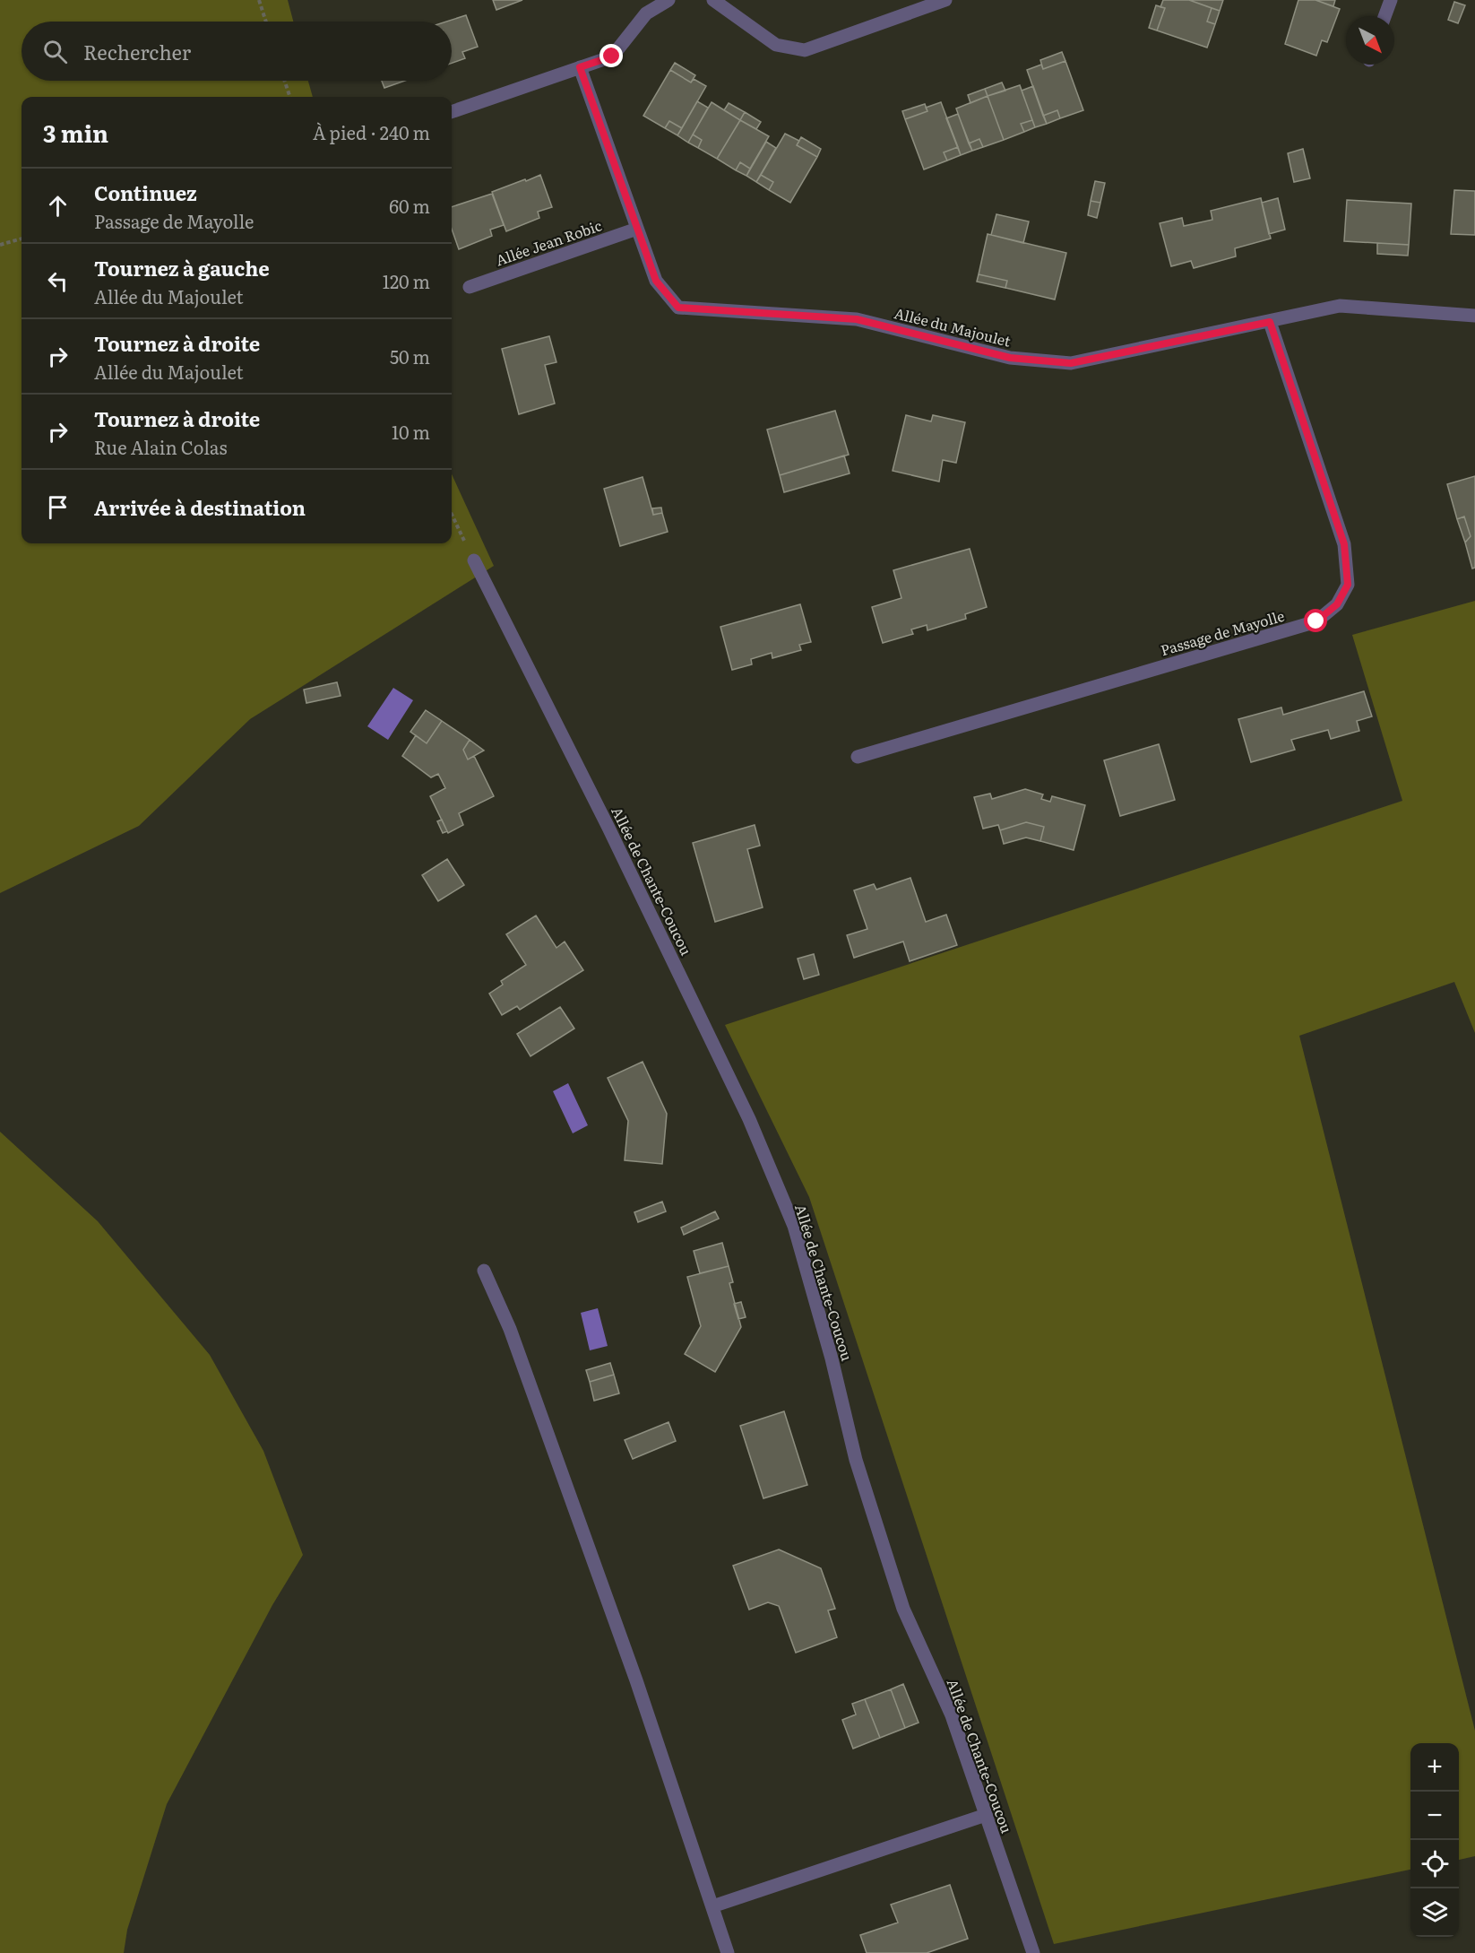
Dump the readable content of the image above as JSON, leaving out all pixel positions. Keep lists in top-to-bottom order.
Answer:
{
  "streets": {
    "street": [
      "Allée Jean Robic",
      "Allée du Majoulet",
      "Passage de Mayolle",
      "Allée de Chante-Coucou"
    ]
  },
  "crossings": [
    ["Allée Jean Robic", "Allée du Majoulet"],
    ["Allée du Majoulet", "Passage de Mayolle"]
  ],
  "north": "bottom right",
  "page": {
    "search": "Rechercher",
    "heading": ["3 min", "À pied · 240 m"],
    "list": [
      ["Continuez", "Passage de Mayolle", "60 m"],
      ["Tournez à gauche", "Allée du Majoulet", "120 m"],
      ["Tournez à droite", "Allée du Majoulet", "50 m"],
      ["Tournez à droite", "Rue Alain Colas", "10 m"],
      "Arrivée à destination"
    ],
    "map_buttons": ["+", "−"]
  }
}
